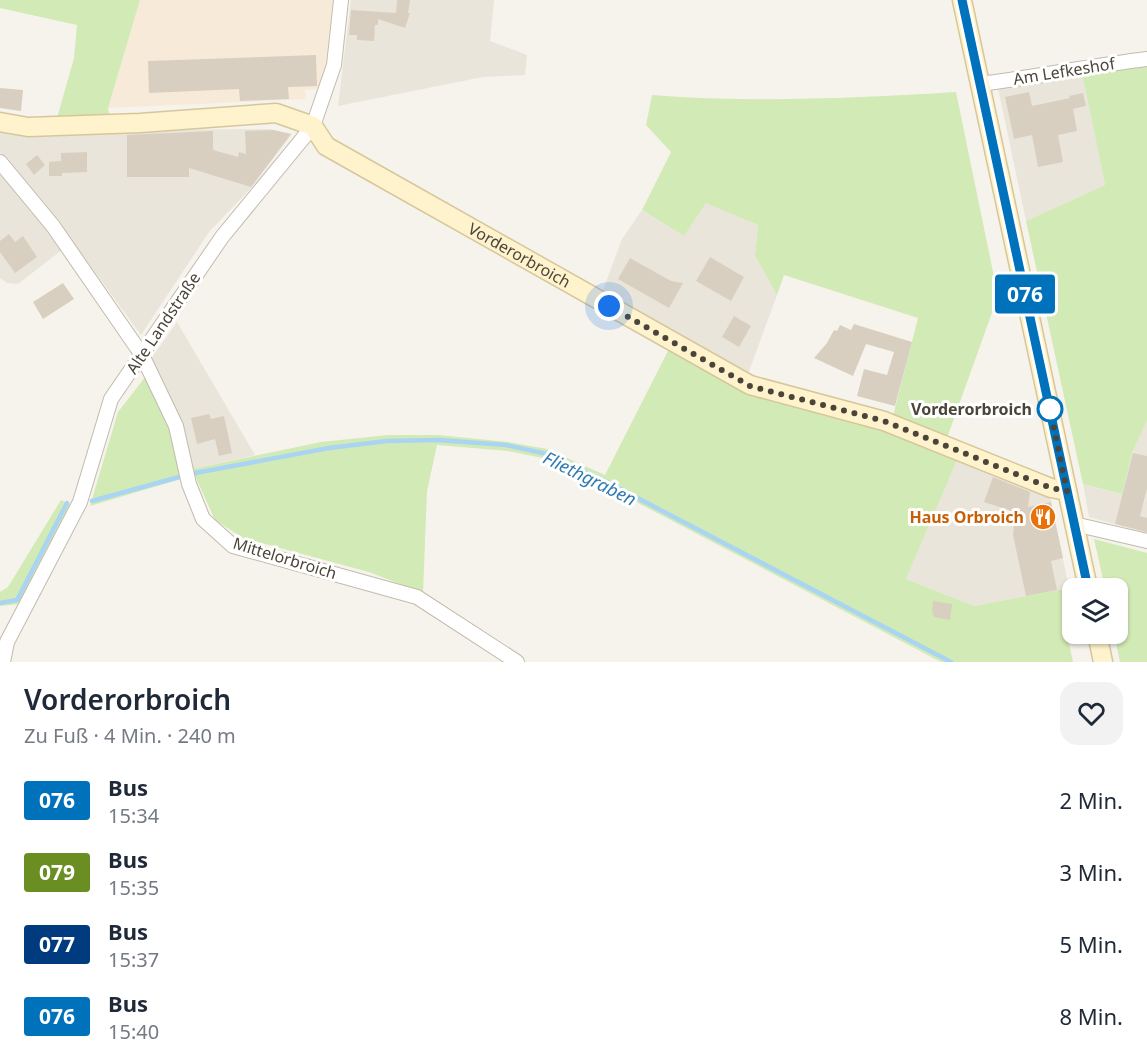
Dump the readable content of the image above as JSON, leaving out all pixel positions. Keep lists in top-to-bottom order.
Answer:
{
  "streets": {
    "street": [
      "Am Lefkeshof",
      "Vorderorbroich",
      "Alte Landstraße",
      "Mittelorbroich"
    ]
  },
  "crossings": [
    ["Vorderorbroich", "Alte Landstraße"],
    ["Alte Landstraße", "Mittelorbroich"]
  ],
  "water": ["Fliethgraben"],
  "places": {
    "other": ["Vorderorbroich"],
    "restaurant": ["Haus Orbroich"]
  },
  "lines": ["bus line 076"],
  "page": {
    "on_map": "076",
    "heading": ["Vorderorbroich", "Zu Fuß · 4 Min. · 240 m"],
    "list": [
      {
        "mark": "076",
        "name": "Bus",
        "note": "15:34",
        "value": "2 Min."
      },
      {
        "mark": "079",
        "name": "Bus",
        "note": "15:35",
        "value": "3 Min."
      },
      {
        "mark": "077",
        "name": "Bus",
        "note": "15:37",
        "value": "5 Min."
      },
      {
        "mark": "076",
        "name": "Bus",
        "note": "15:40",
        "value": "8 Min."
      }
    ]
  }
}
